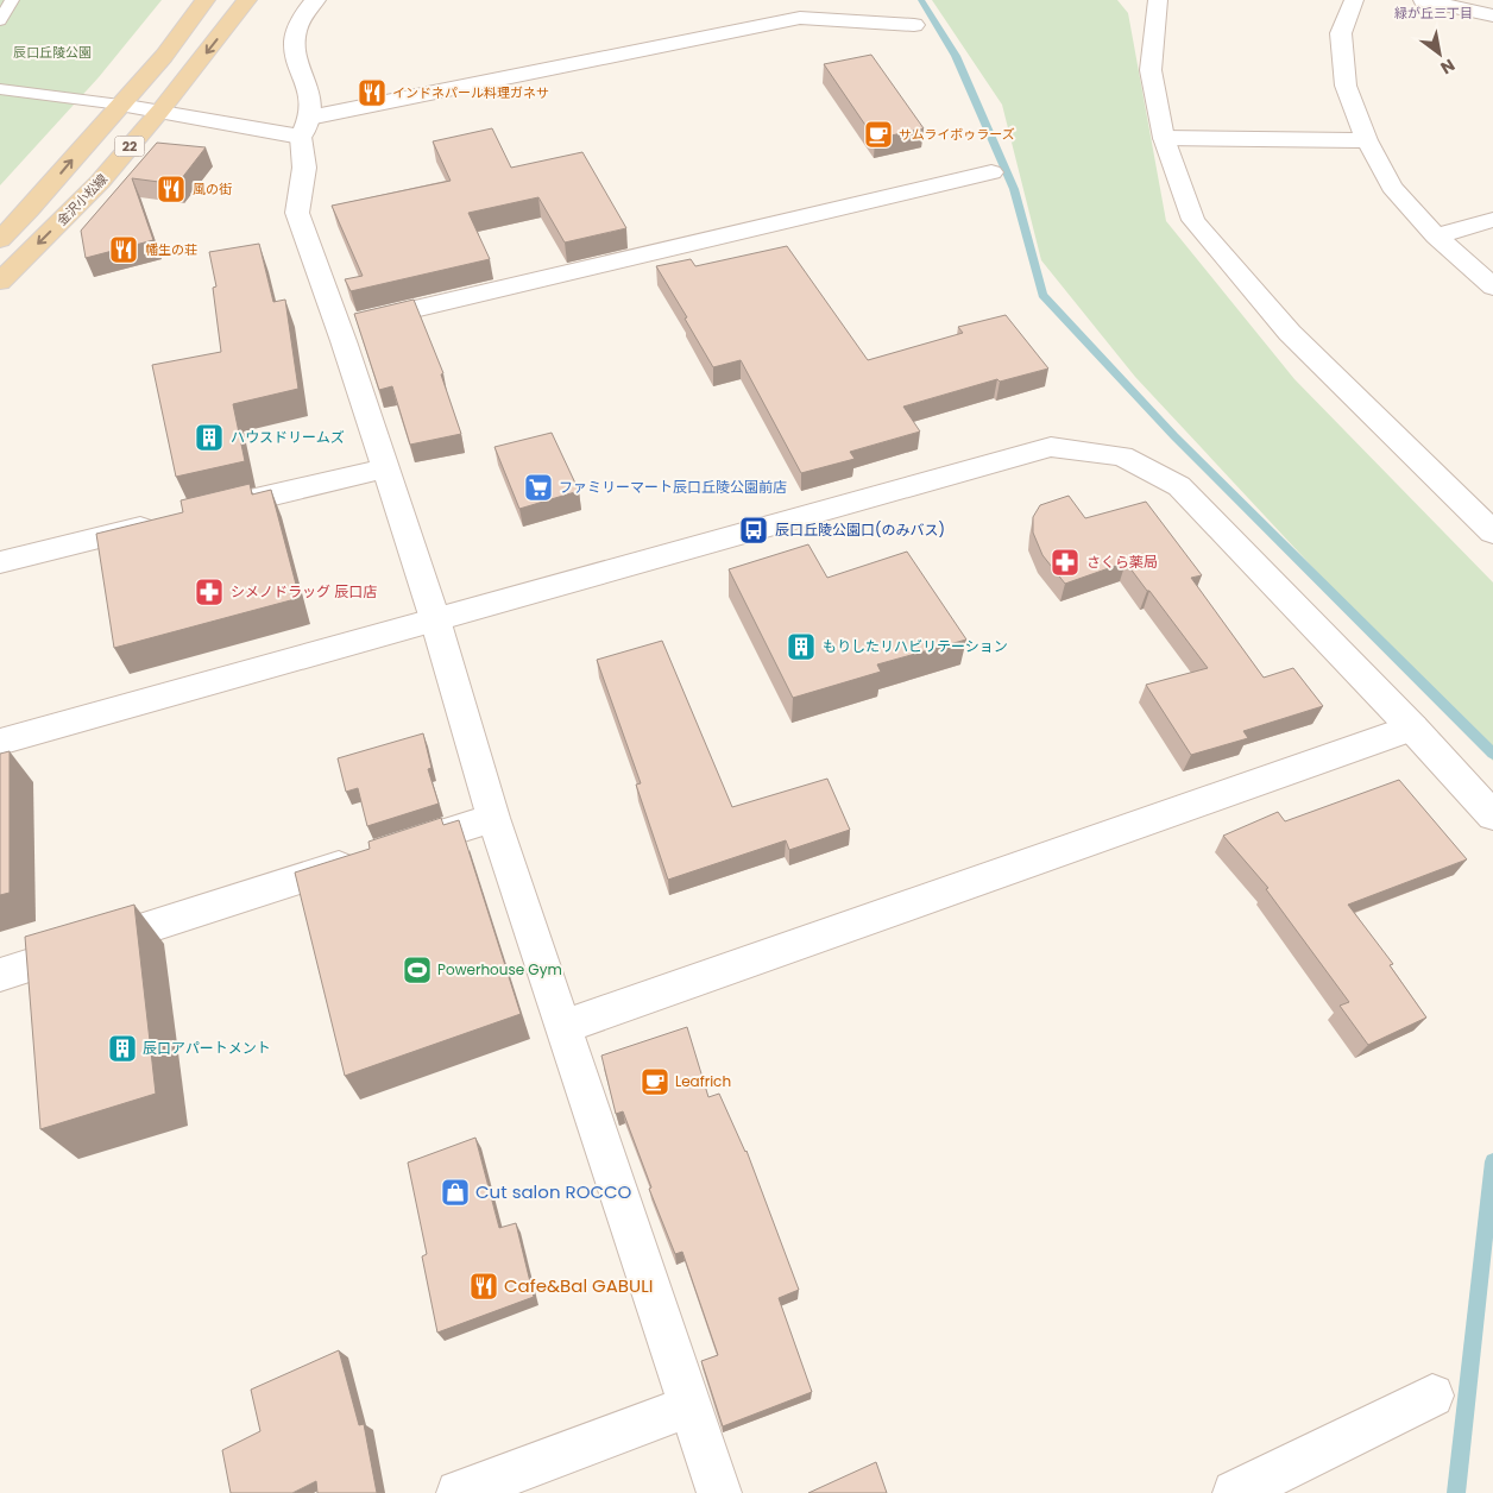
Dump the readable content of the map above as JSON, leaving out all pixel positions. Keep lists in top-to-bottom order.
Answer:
{
  "streets": {
    "main road": ["22", "金沢小松線"]
  },
  "districts": ["緑が丘三丁目"],
  "parks": ["辰口丘陵公園"],
  "places": {
    "restaurant": [
      "インドネパール料理ガネサ",
      "風の街",
      "幡生の荘",
      "Cafe&Bal GABULI"
    ],
    "cafe": ["サムライボゥラーズ", "Leafrich"],
    "building": ["ハウスドリームズ", "もりしたリハビリテーション", "辰口アパートメント"],
    "supermarket": ["ファミリーマート辰口丘陵公園前店"],
    "bus stop": ["辰口丘陵公園口(のみバス)"],
    "pharmacy": ["さくら薬局", "シメノドラッグ 辰口店"],
    "sports": ["Powerhouse Gym"],
    "shop": ["Cut salon ROCCO"]
  },
  "north": "bottom right"
}
